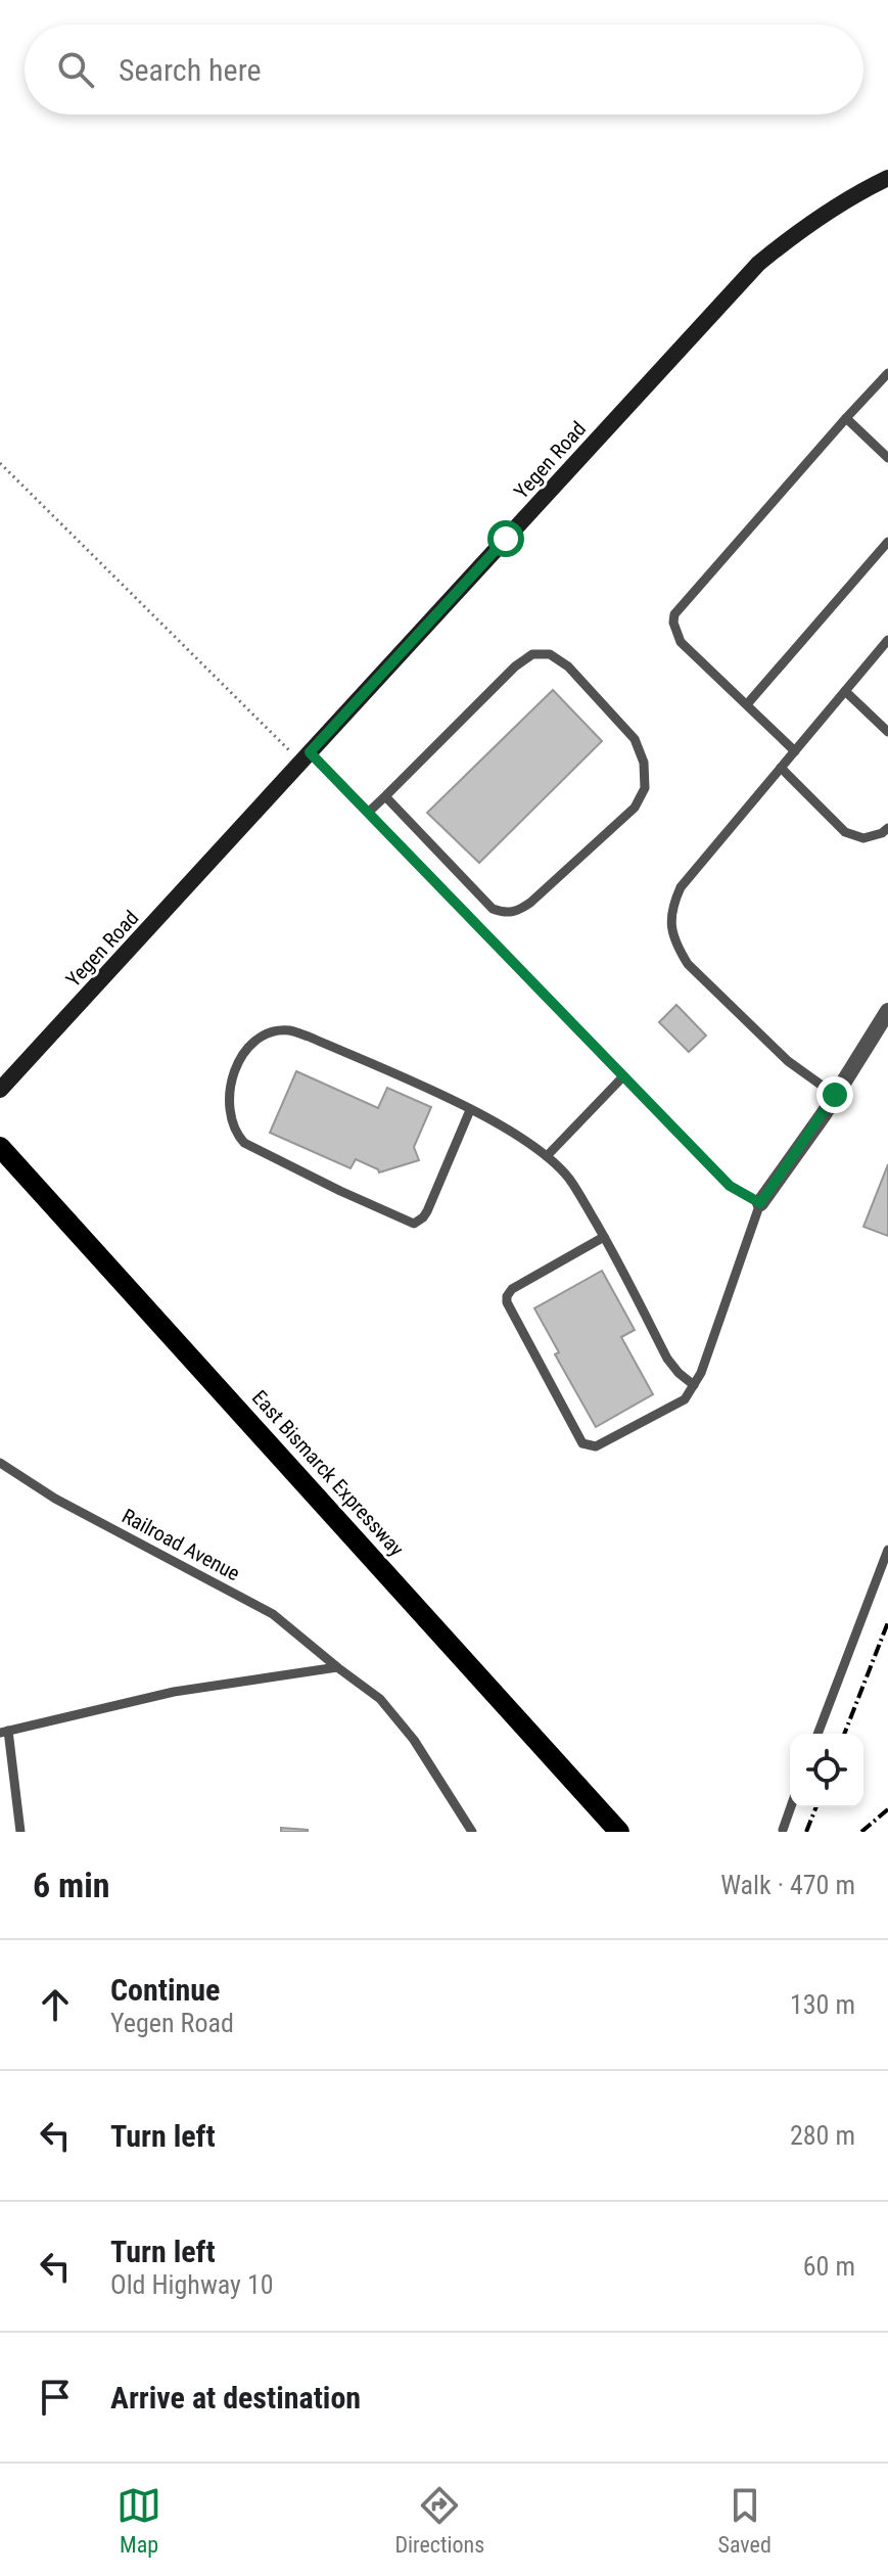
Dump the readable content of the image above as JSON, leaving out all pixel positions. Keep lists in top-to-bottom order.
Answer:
{
  "streets": {
    "main road": ["East Bismarck Expressway"],
    "street": ["Yegen Road"],
    "lane": ["Railroad Avenue"]
  },
  "page": {
    "search": "Search here",
    "heading": ["6 min", "Walk · 470 m"],
    "list": [
      ["Continue", "Yegen Road", "130 m"],
      ["Turn left", "280 m"],
      ["Turn left", "Old Highway 10", "60 m"],
      "Arrive at destination"
    ],
    "nav": ["Map", "Directions", "Saved"]
  }
}
